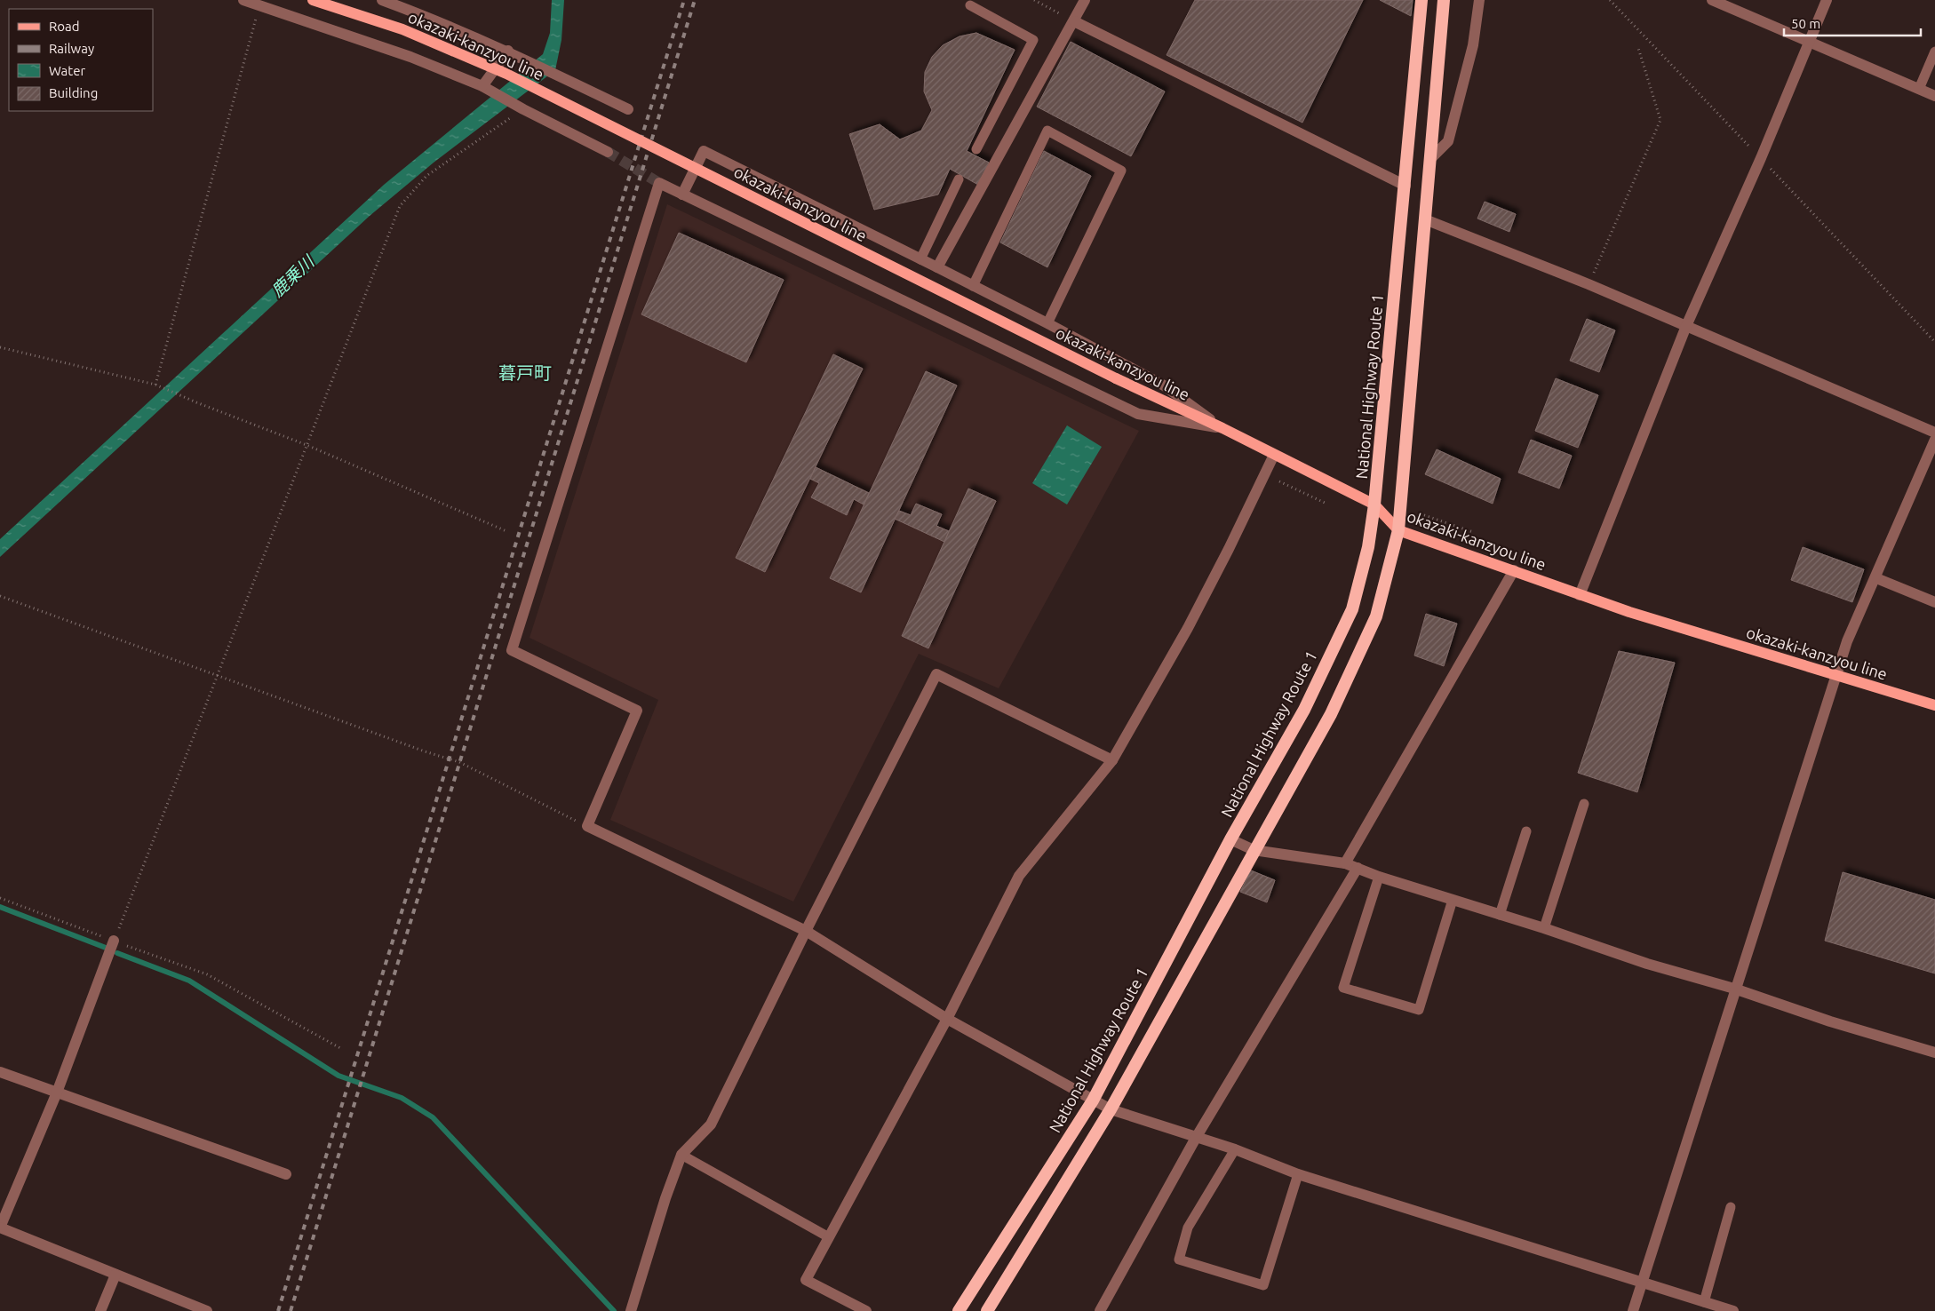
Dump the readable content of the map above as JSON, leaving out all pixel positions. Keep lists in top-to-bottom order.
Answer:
{
  "streets": {
    "highway": ["National Highway Route 1"],
    "main road": ["okazaki-kanzyou line"]
  },
  "crossings": [
    ["okazaki-kanzyou line", "National Highway Route 1"]
  ],
  "districts": ["暮戸町"],
  "water": ["鹿乗川"],
  "legend": [
    "Road",
    "Railway",
    "Water",
    "Building"
  ],
  "scale_bar": "50 m"
}
